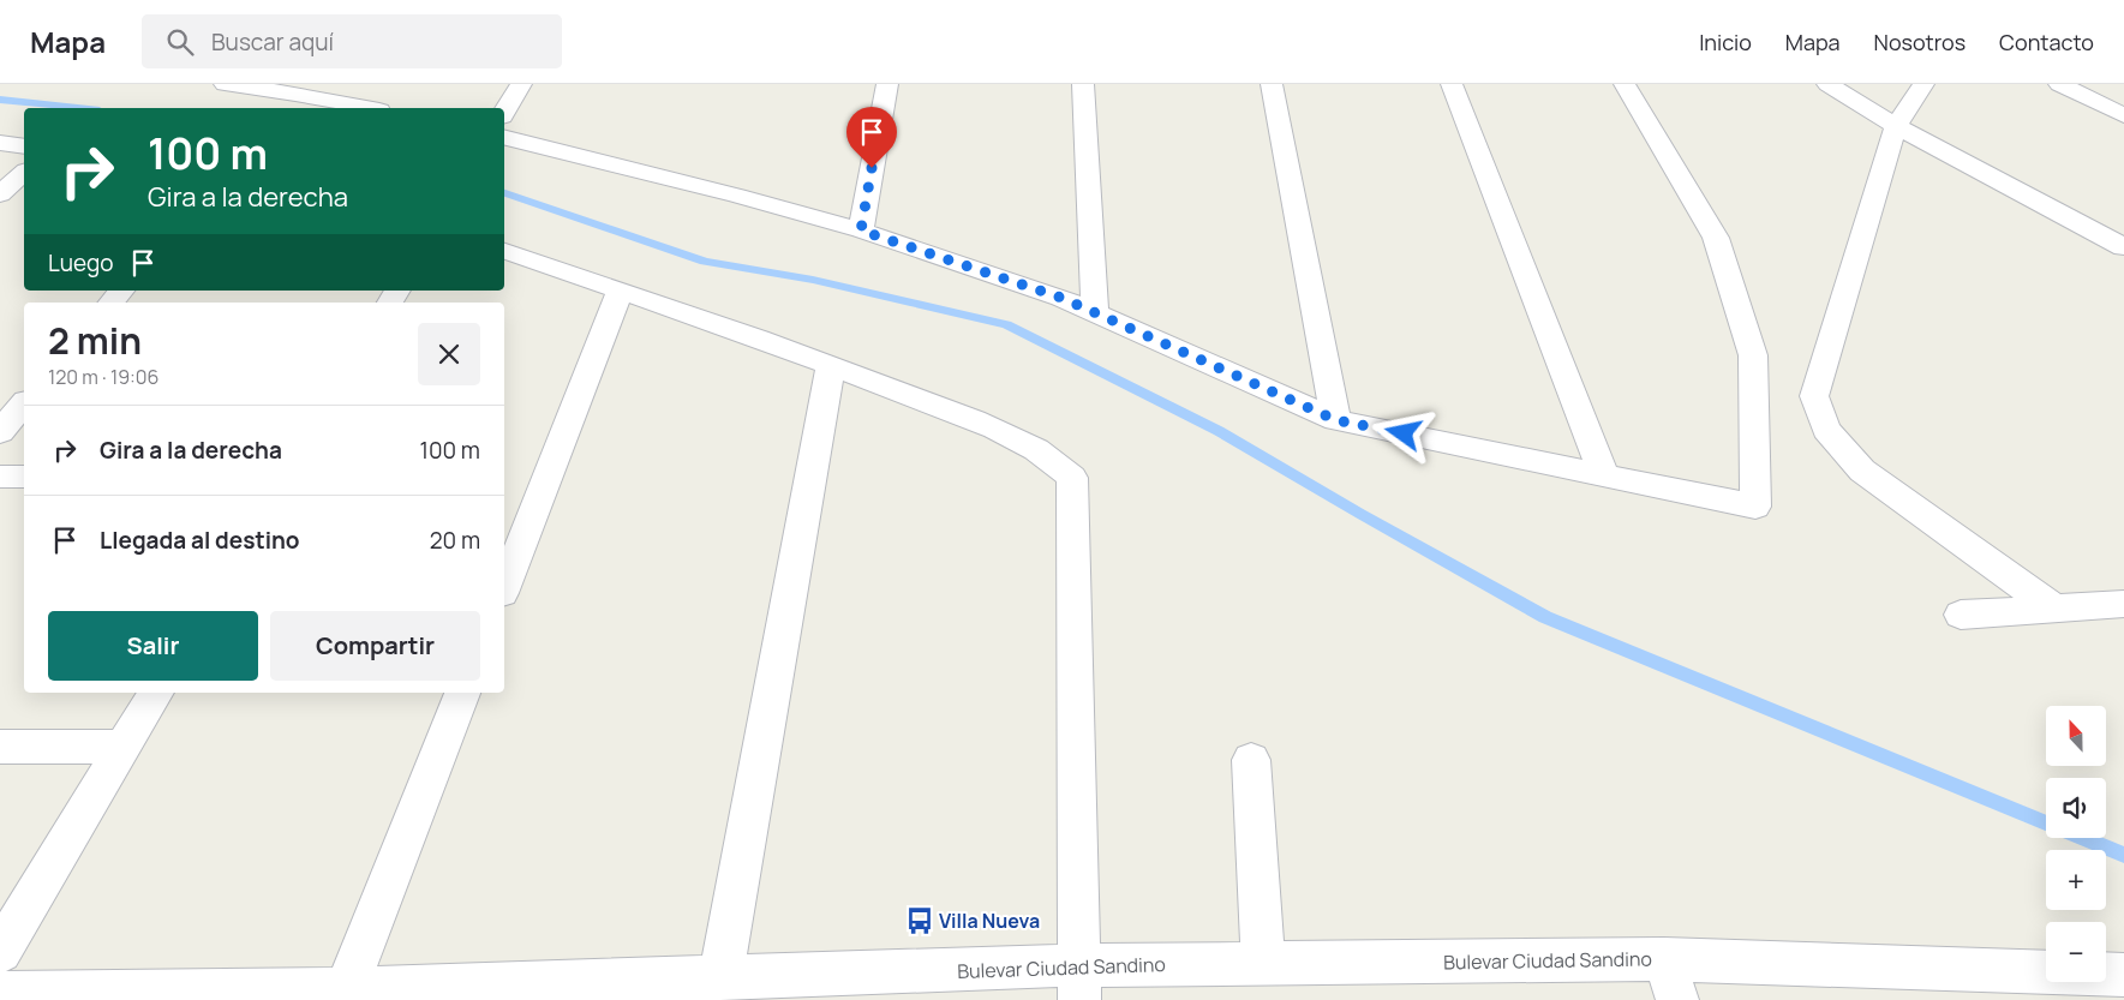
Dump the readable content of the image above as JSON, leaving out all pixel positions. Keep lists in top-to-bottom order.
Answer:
{
  "streets": {
    "street": ["Bulevar Ciudad Sandino"]
  },
  "places": {
    "bus stop": ["Villa Nueva"]
  },
  "north": "top",
  "page": {
    "header": "Mapa",
    "search": "Buscar aquí",
    "nav": [
      "Inicio",
      "Mapa",
      "Nosotros",
      "Contacto"
    ],
    "turn": ["100 m", "Gira a la derecha"],
    "then": "Luego",
    "heading": ["2 min", "120 m · 19:06"],
    "list": [
      {
        "name": "Gira a la derecha",
        "value": "100 m"
      },
      {
        "name": "Llegada al destino",
        "value": "20 m"
      }
    ],
    "buttons": ["Salir", "Compartir"],
    "map_buttons": ["+", "−"]
  }
}
